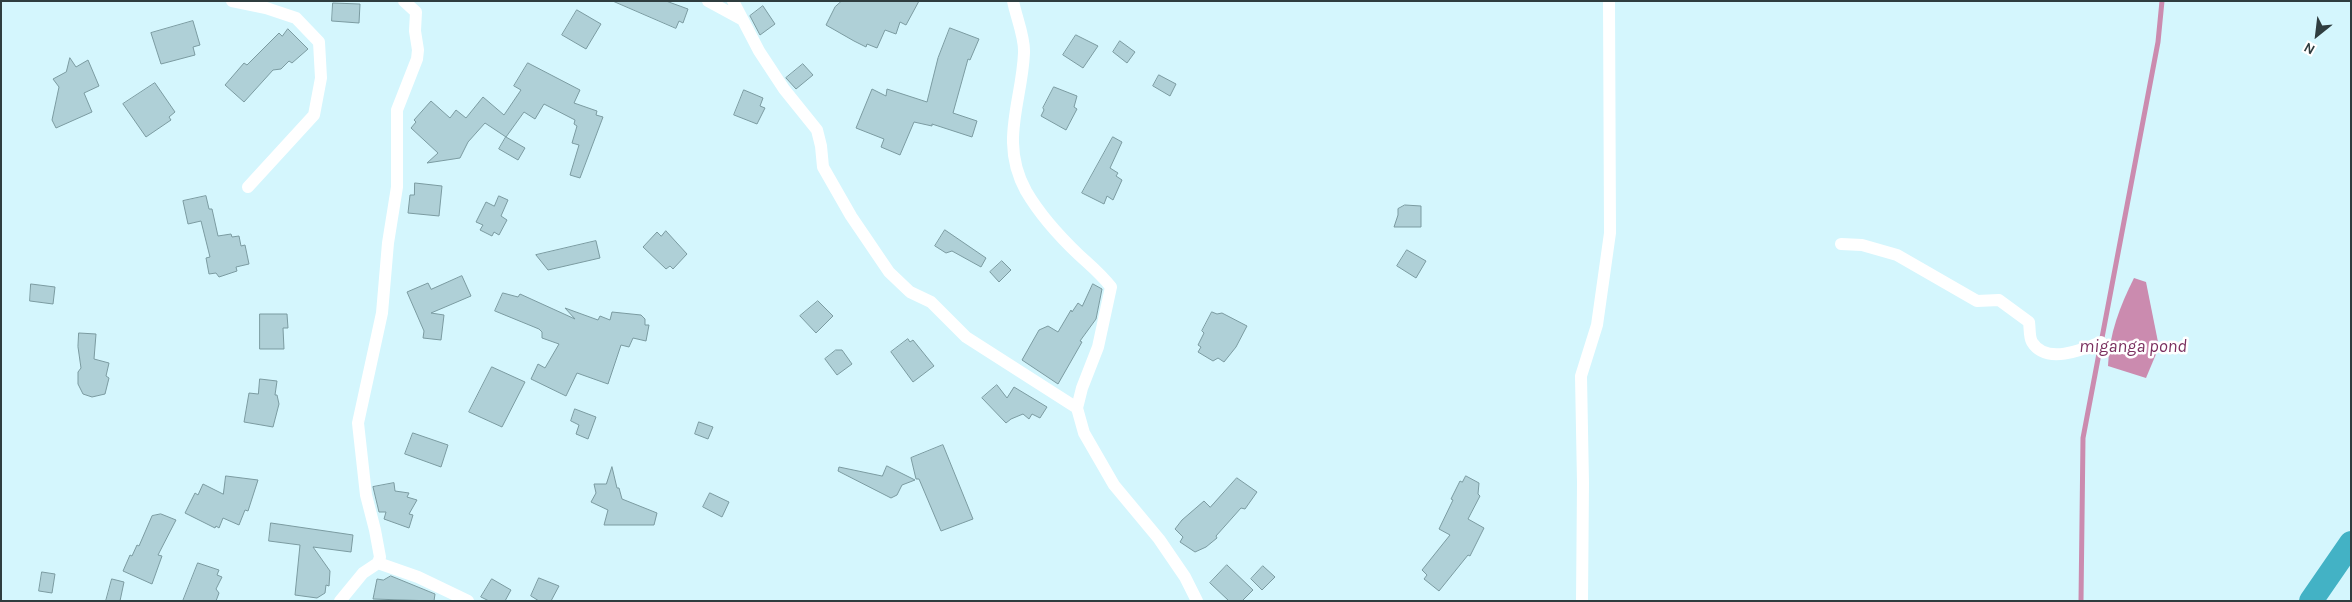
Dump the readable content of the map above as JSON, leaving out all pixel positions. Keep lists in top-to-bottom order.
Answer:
{
  "water": ["miganga pond"],
  "north": "bottom left"
}
